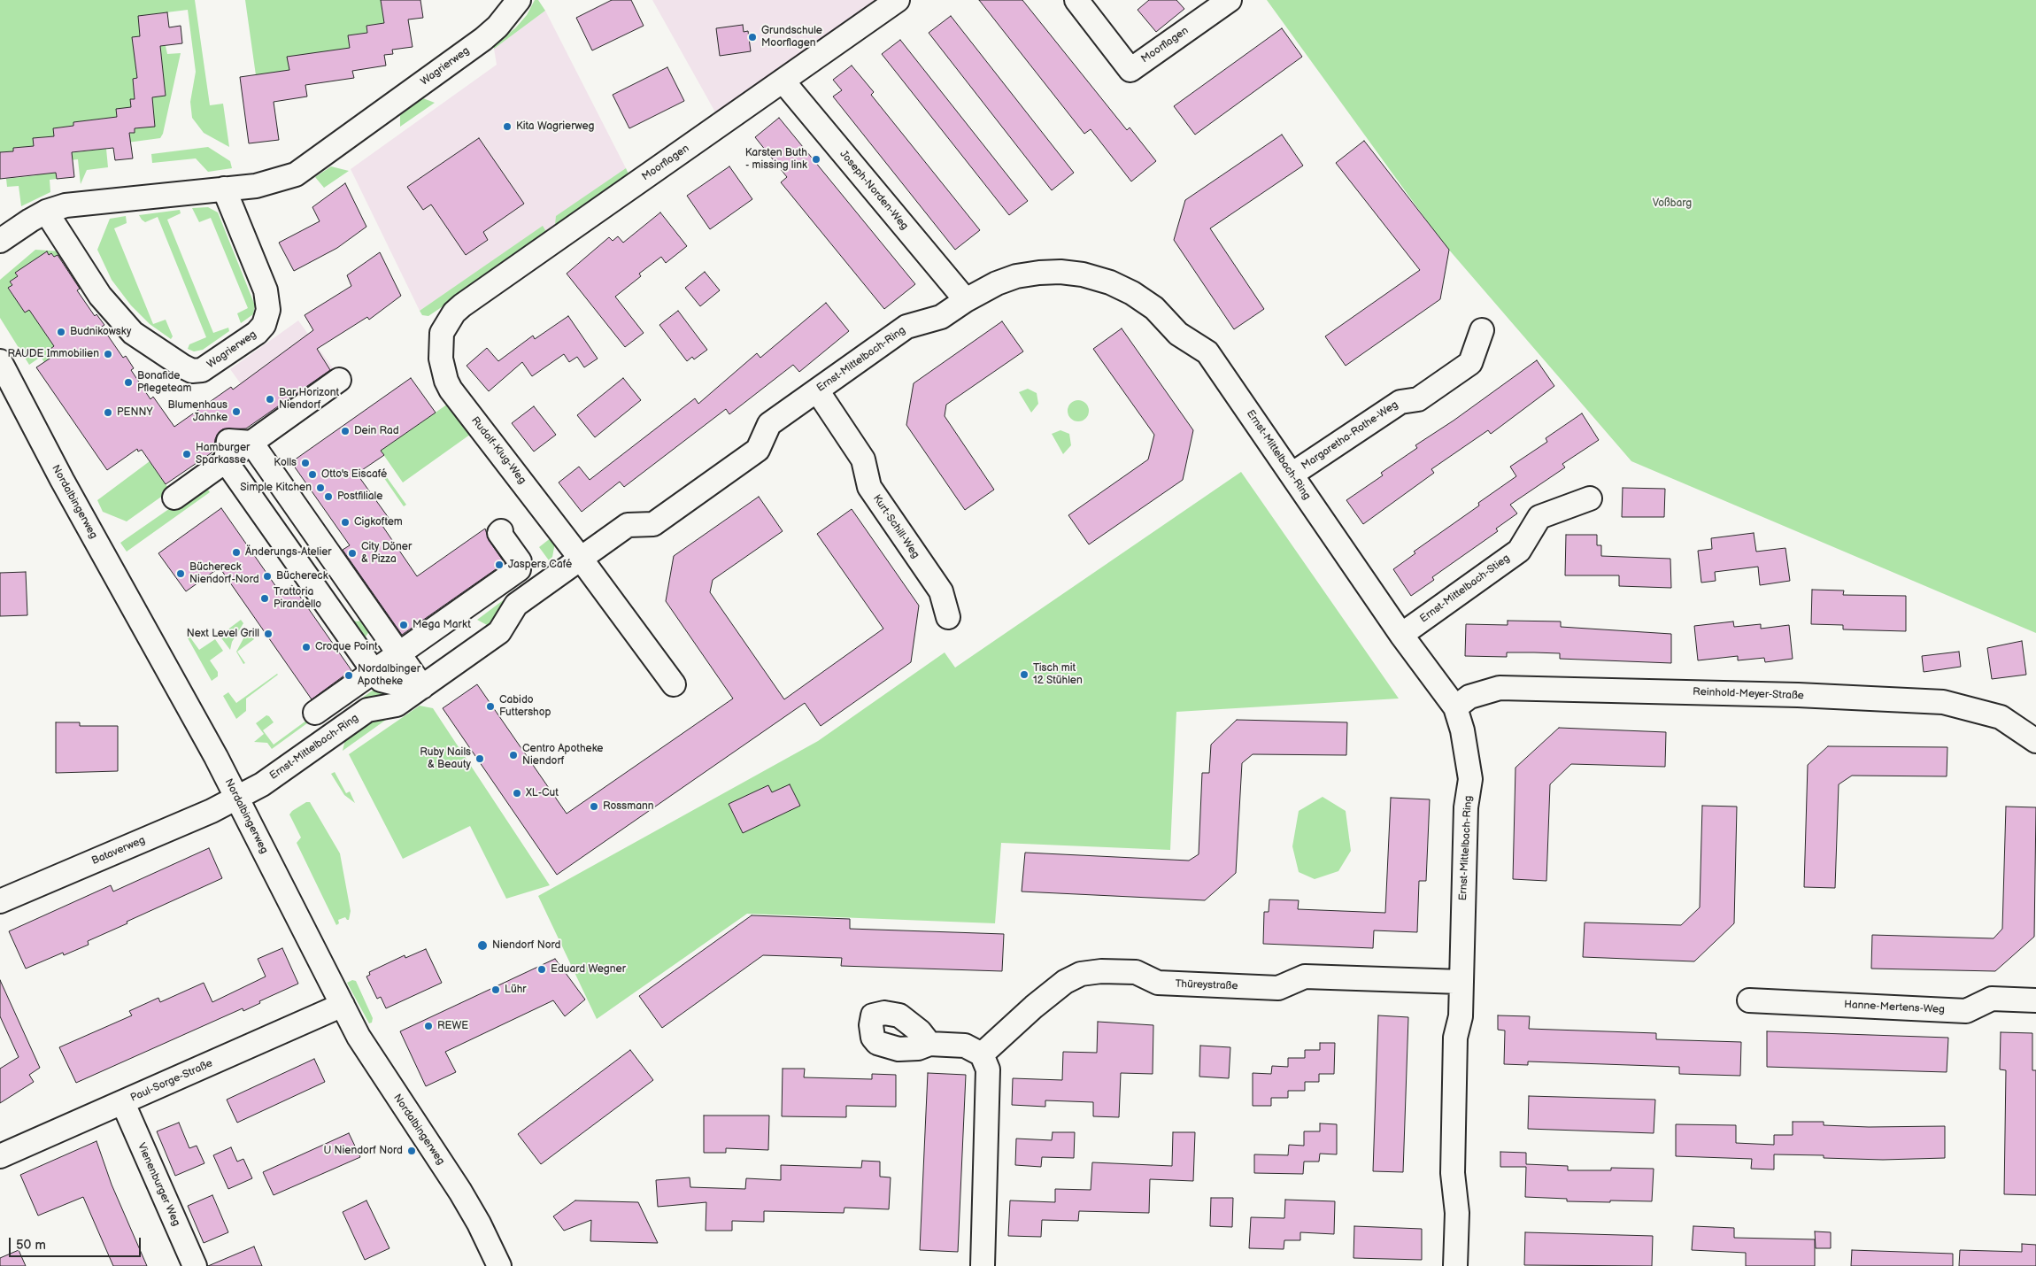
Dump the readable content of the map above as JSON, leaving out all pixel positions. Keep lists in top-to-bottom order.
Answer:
{
  "streets": {
    "street": [
      "Moorflagen",
      "Wagrierweg",
      "Joseph-Norden-Weg",
      "Ernst-Mittelbach-Ring",
      "Margaretha-Rothe-Weg",
      "Rudolf-Klug-Weg",
      "Nordalbingerweg",
      "Kurt-Schill-Weg",
      "Ernst-Mittelbach-Stieg",
      "Reinhold-Meyer-Straße",
      "Bataverweg",
      "Thüreystraße",
      "Hanne-Mertens-Weg",
      "Paul-Sorge-Straße",
      "Vienenburger Weg"
    ]
  },
  "crossings": [
    ["Moorflagen", "Joseph-Norden-Weg"],
    ["Moorflagen", "Rudolf-Klug-Weg"],
    ["Joseph-Norden-Weg", "Ernst-Mittelbach-Ring"],
    ["Ernst-Mittelbach-Ring", "Margaretha-Rothe-Weg"],
    ["Ernst-Mittelbach-Ring", "Rudolf-Klug-Weg"],
    ["Ernst-Mittelbach-Ring", "Nordalbingerweg"],
    ["Ernst-Mittelbach-Ring", "Kurt-Schill-Weg"],
    ["Ernst-Mittelbach-Ring", "Ernst-Mittelbach-Stieg"],
    ["Ernst-Mittelbach-Ring", "Reinhold-Meyer-Straße"],
    ["Ernst-Mittelbach-Ring", "Bataverweg"],
    ["Ernst-Mittelbach-Ring", "Thüreystraße"],
    ["Nordalbingerweg", "Bataverweg"],
    ["Nordalbingerweg", "Paul-Sorge-Straße"],
    ["Paul-Sorge-Straße", "Vienenburger Weg"]
  ],
  "parks": ["Voßbarg"],
  "places": [
    "Grundschule Moorflagen",
    "Kita Wagrierweg",
    "Karsten Buth - missing link",
    "Budnikowsky",
    "RAUDE Immobilien",
    "Bonafide Pflegeteam",
    "Bar Horizont Niendorf",
    "Blumenhaus Jahnke",
    "PENNY",
    "Dein Rad",
    "Hamburger Sparkasse",
    "Kolls",
    "Otto's Eiscafé",
    "Simple Kitchen",
    "Postfiliale",
    "Cigkoftem",
    "Änderungs-Atelier",
    "City Döner & Pizza",
    "Jaspers Café",
    "Büchereck Niendorf-Nord",
    "Büchereck",
    "Trattoria Pirandello",
    "Mega Markt",
    "Next Level Grill",
    "Croque Point",
    "Tisch mit 12 Stühlen",
    "Nordalbinger Apotheke",
    "Cabido Futtershop",
    "Centro Apotheke Niendorf",
    "Ruby Nails & Beauty",
    "XL-Cut",
    "Rossmann",
    "Niendorf Nord",
    "Eduard Wegner",
    "Lühr",
    "REWE",
    "U Niendorf Nord"
  ],
  "scale_bar": "50 m"
}
